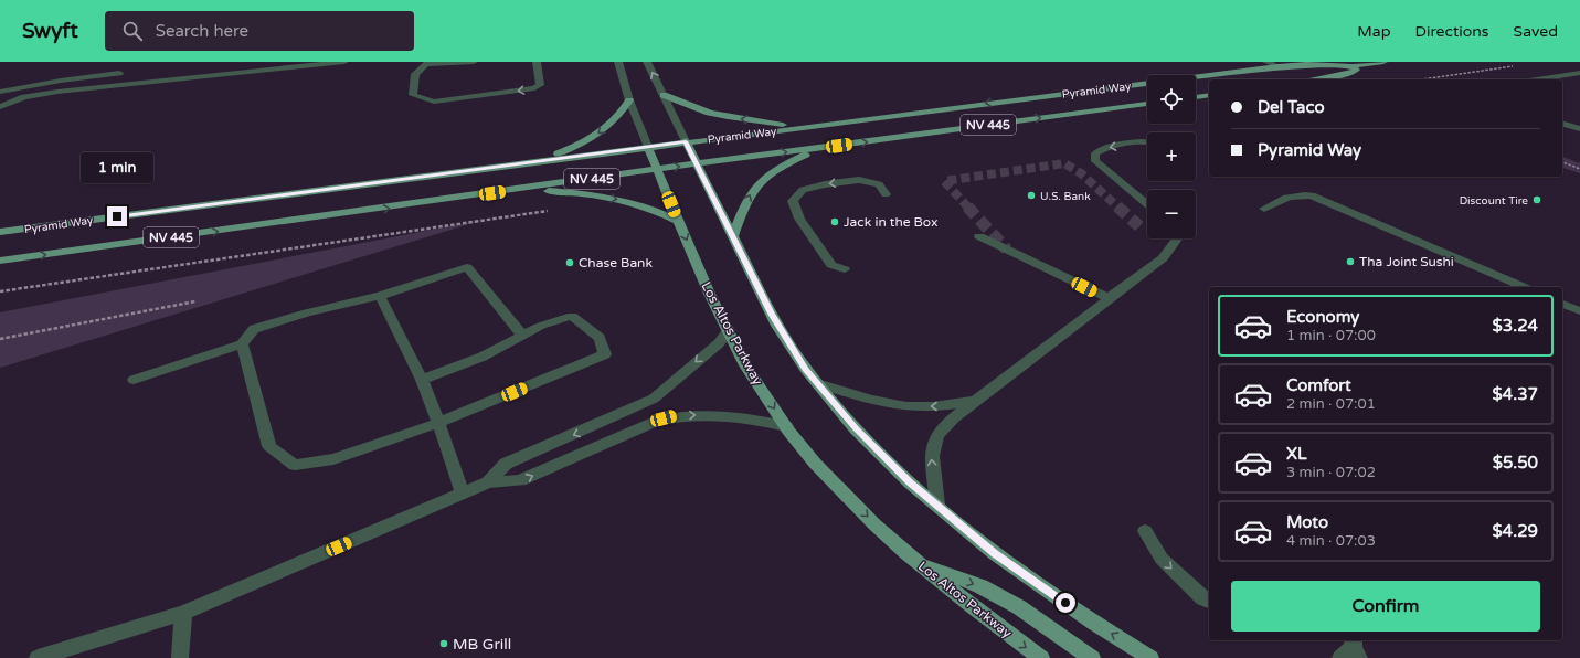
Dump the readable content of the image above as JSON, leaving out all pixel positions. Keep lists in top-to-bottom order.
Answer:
{
  "streets": {
    "main road": ["Pyramid Way", "NV 445", "Los Altos Parkway"]
  },
  "crossings": [
    ["Pyramid Way", "Los Altos Parkway"]
  ],
  "one_way": ["Los Altos Parkway"],
  "places": [
    "U.S. Bank",
    "Discount Tire",
    "Jack in the Box",
    "Tha Joint Sushi",
    "Chase Bank",
    "MB Grill"
  ],
  "page": {
    "header": "Swyft",
    "search": "Search here",
    "nav": ["Map", "Directions", "Saved"],
    "map_buttons": ["+", "−"],
    "banner": ["Del Taco", "Pyramid Way"],
    "bubble": "1 min",
    "list": [
      {
        "name": "Economy",
        "note": "1 min · 07:00",
        "value": "$3.24"
      },
      {
        "name": "Comfort",
        "note": "2 min · 07:01",
        "value": "$4.37"
      },
      {
        "name": "XL",
        "note": "3 min · 07:02",
        "value": "$5.50"
      },
      {
        "name": "Moto",
        "note": "4 min · 07:03",
        "value": "$4.29"
      }
    ],
    "buttons": "Confirm"
  }
}
